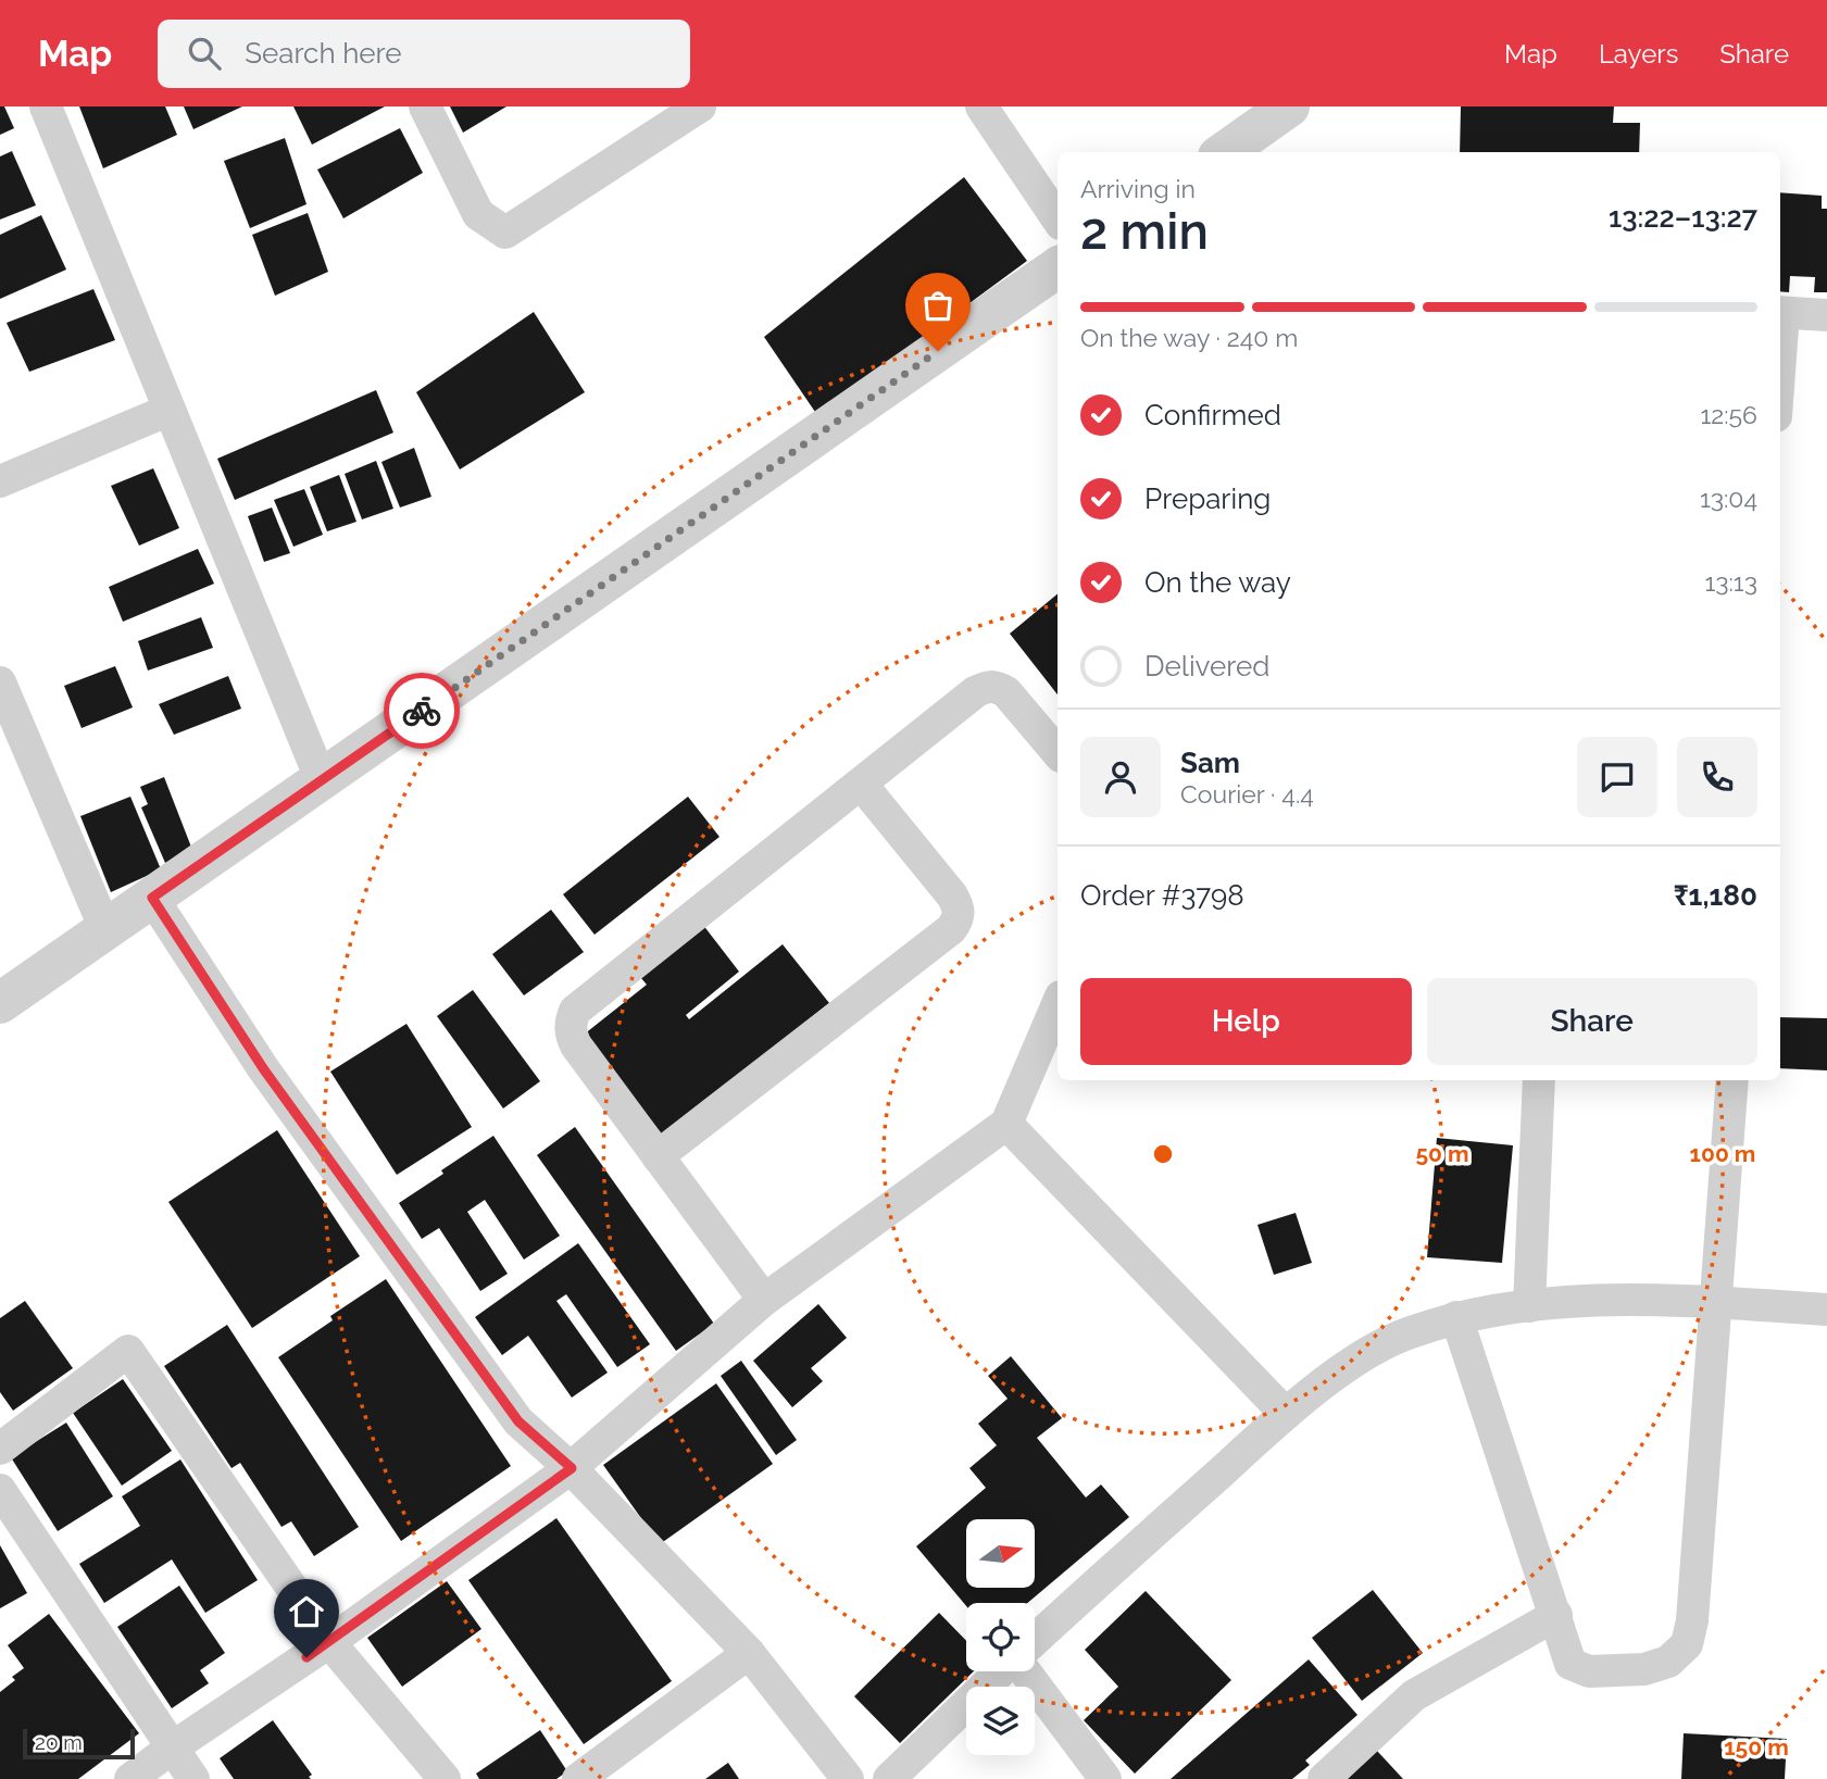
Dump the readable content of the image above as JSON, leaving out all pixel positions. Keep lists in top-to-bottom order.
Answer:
{
  "scale_bar": "20 m",
  "north": "right",
  "page": {
    "header": "Map",
    "search": "Search here",
    "nav": ["Map", "Layers", "Share"],
    "heading": ["2 min", "Arriving in", "13:22–13:27"],
    "panel": [
      "Sam",
      "Courier · 4.4",
      "Order #3798",
      "₹1,180"
    ],
    "bar": "On the way · 240 m",
    "list": [
      ["Confirmed", "12:56"],
      ["Preparing", "13:04"],
      ["On the way", "13:13"],
      "Delivered"
    ],
    "buttons": ["Help", "Share"],
    "scale": "20 m"
  },
  "rings": ["50 m", "100 m", "150 m"]
}
